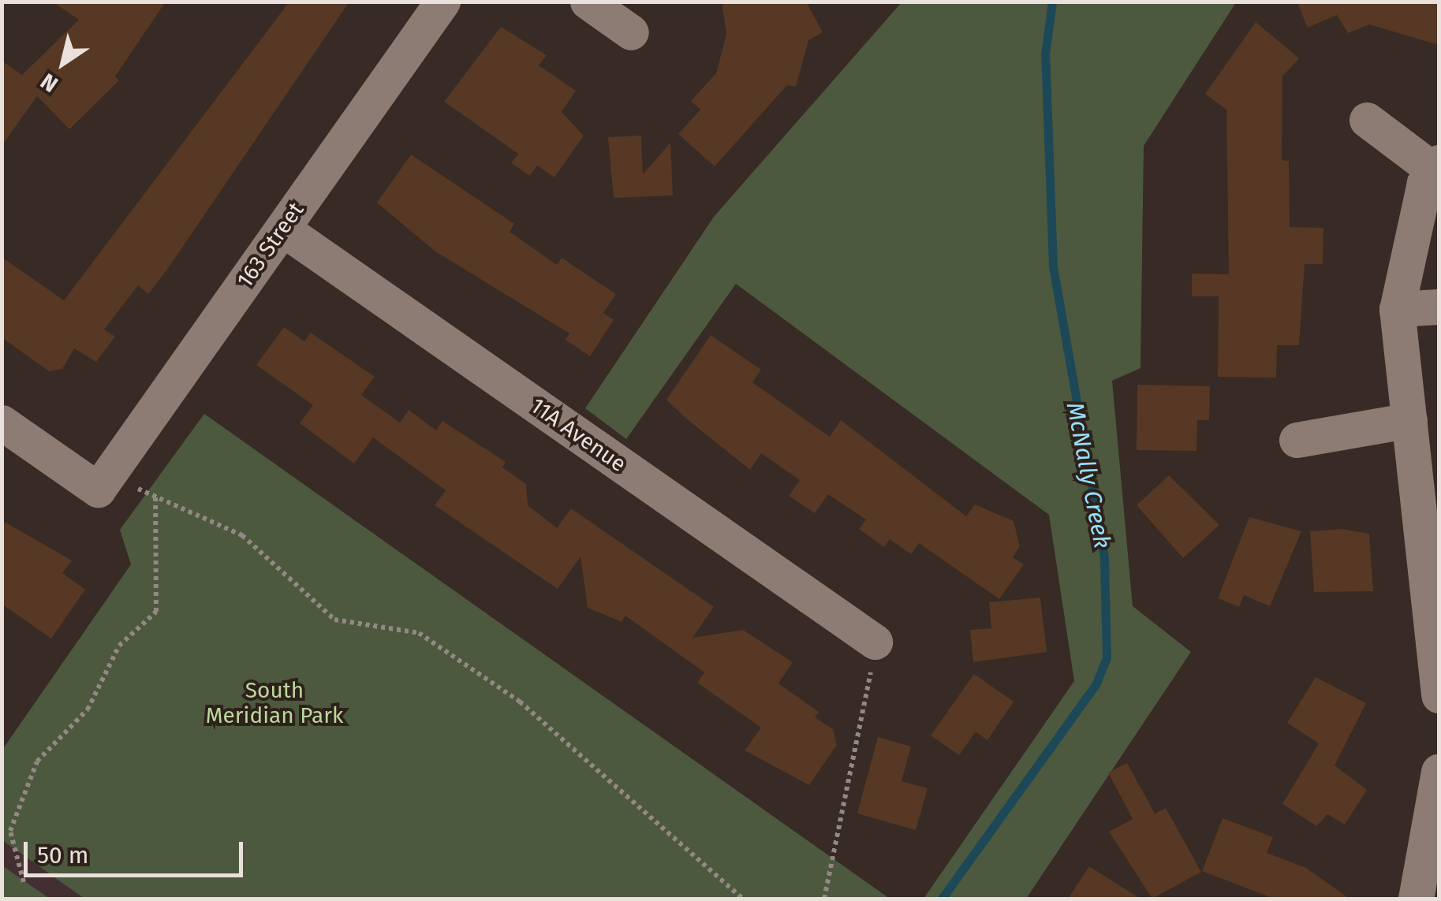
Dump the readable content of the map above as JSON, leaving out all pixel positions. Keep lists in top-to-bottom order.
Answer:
{
  "streets": {
    "street": ["163 Street", "11A Avenue"]
  },
  "crossings": [
    ["163 Street", "11A Avenue"]
  ],
  "water": ["McNally Creek"],
  "parks": ["South Meridian Park"],
  "scale_bar": "50 m",
  "north": "bottom left"
}
